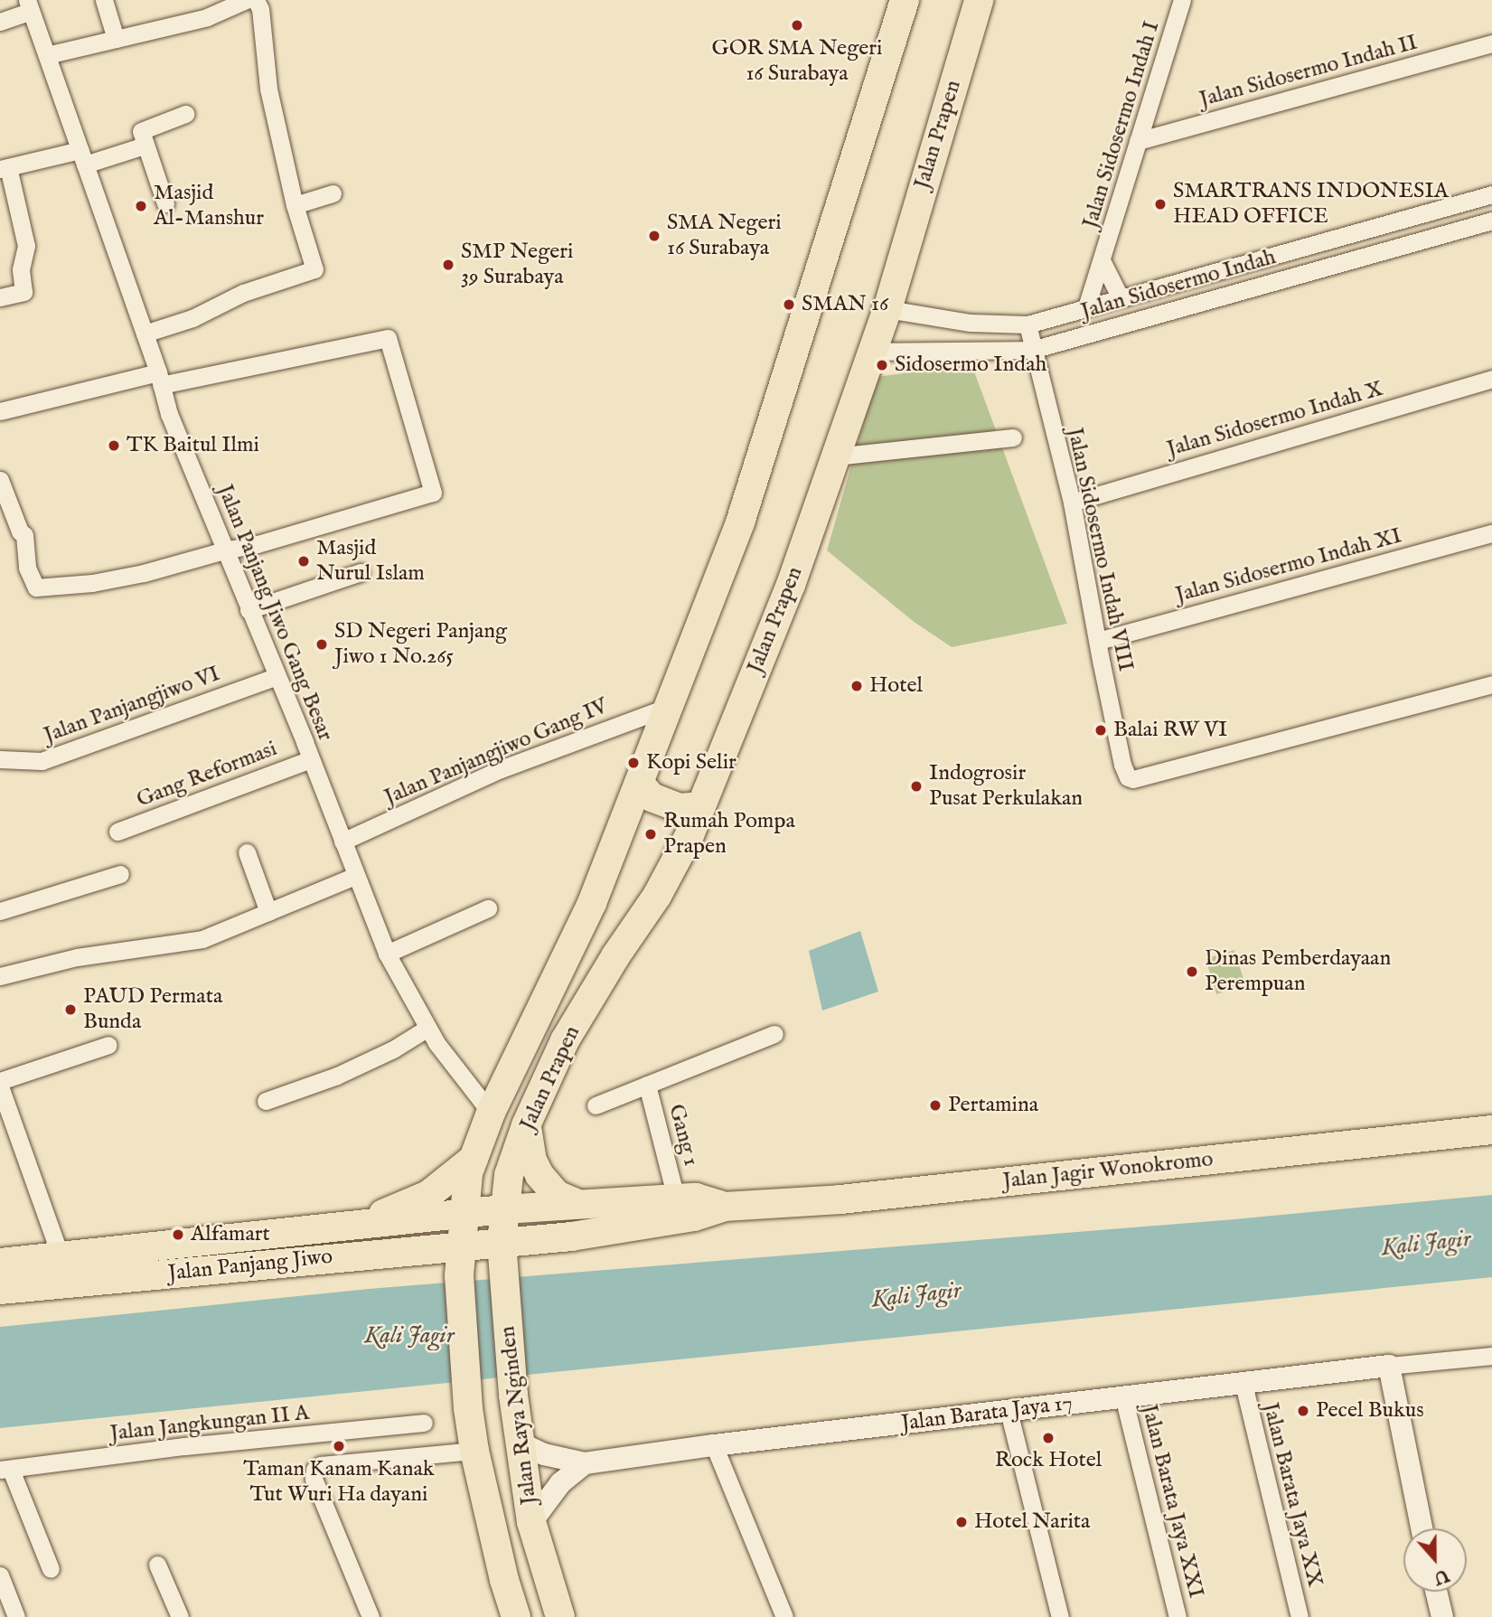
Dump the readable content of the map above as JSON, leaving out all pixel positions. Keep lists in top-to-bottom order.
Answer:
{
  "streets": {
    "main road": [
      "Jalan Prapen",
      "Jalan Jagir Wonokromo",
      "Jalan Panjang Jiwo",
      "Jalan Raya Nginden"
    ],
    "street": [
      "Jalan Sidosermo Indah II",
      "Jalan Sidosermo Indah I",
      "Jalan Sidosermo Indah",
      "Jalan Sidosermo Indah X",
      "Jalan Sidosermo Indah VIII",
      "Jalan Sidosermo Indah XI",
      "Jalan Panjang Jiwo Gang Besar",
      "Jalan Panjangjiwo VI",
      "Jalan Panjangjiwo Gang IV",
      "Gang Reformasi",
      "Gang 1",
      "Jalan Barata Jaya 17",
      "Jalan Jangkungan II A",
      "Jalan Barata Jaya XX",
      "Jalan Barata Jaya XXI"
    ]
  },
  "crossings": [
    ["Jalan Sidosermo Indah II", "Jalan Sidosermo Indah I"],
    ["Jalan Sidosermo Indah I", "Jalan Sidosermo Indah"],
    ["Jalan Prapen", "Jalan Sidosermo Indah"],
    ["Jalan Prapen", "Jalan Panjang Jiwo Gang Besar"],
    ["Jalan Prapen", "Jalan Panjangjiwo Gang IV"],
    ["Jalan Prapen", "Jalan Jagir Wonokromo"],
    ["Jalan Prapen", "Jalan Panjang Jiwo"],
    ["Jalan Prapen", "Jalan Raya Nginden"],
    ["Jalan Sidosermo Indah", "Jalan Sidosermo Indah VIII"],
    ["Jalan Sidosermo Indah X", "Jalan Sidosermo Indah VIII"],
    ["Jalan Sidosermo Indah VIII", "Jalan Sidosermo Indah XI"],
    ["Jalan Panjang Jiwo Gang Besar", "Jalan Panjangjiwo VI"],
    ["Jalan Panjang Jiwo Gang Besar", "Jalan Panjangjiwo Gang IV"],
    ["Jalan Panjang Jiwo Gang Besar", "Gang Reformasi"],
    ["Gang 1", "Jalan Jagir Wonokromo"],
    ["Jalan Jagir Wonokromo", "Jalan Panjang Jiwo"],
    ["Jalan Jagir Wonokromo", "Jalan Raya Nginden"],
    ["Jalan Panjang Jiwo", "Jalan Raya Nginden"],
    ["Jalan Barata Jaya 17", "Jalan Raya Nginden"],
    ["Jalan Barata Jaya 17", "Jalan Barata Jaya XX"],
    ["Jalan Barata Jaya 17", "Jalan Barata Jaya XXI"]
  ],
  "water": ["Kali Jagir"],
  "places": [
    "GOR SMA Negeri 16 Surabaya",
    "SMARTRANS INDONESIA HEAD OFFICE",
    "Masjid Al-Manshur",
    "SMA Negeri 16 Surabaya",
    "SMP Negeri 39 Surabaya",
    "SMAN 16",
    "Sidosermo Indah",
    "TK Baitul Ilmi",
    "Masjid Nurul Islam",
    "SD Negeri Panjang Jiwo 1 No.265",
    "Hotel",
    "Balai RW VI",
    "Kopi Selir",
    "Indogrosir Pusat Perkulakan",
    "Rumah Pompa Prapen",
    "Dinas Pemberdayaan Perempuan",
    "PAUD Permata Bunda",
    "Pertamina",
    "Alfamart",
    "Pecel Bukus",
    "Rock Hotel",
    "Taman Kanam Kanak Tut Wuri Ha dayani",
    "Hotel Narita"
  ],
  "north": "bottom"
}
